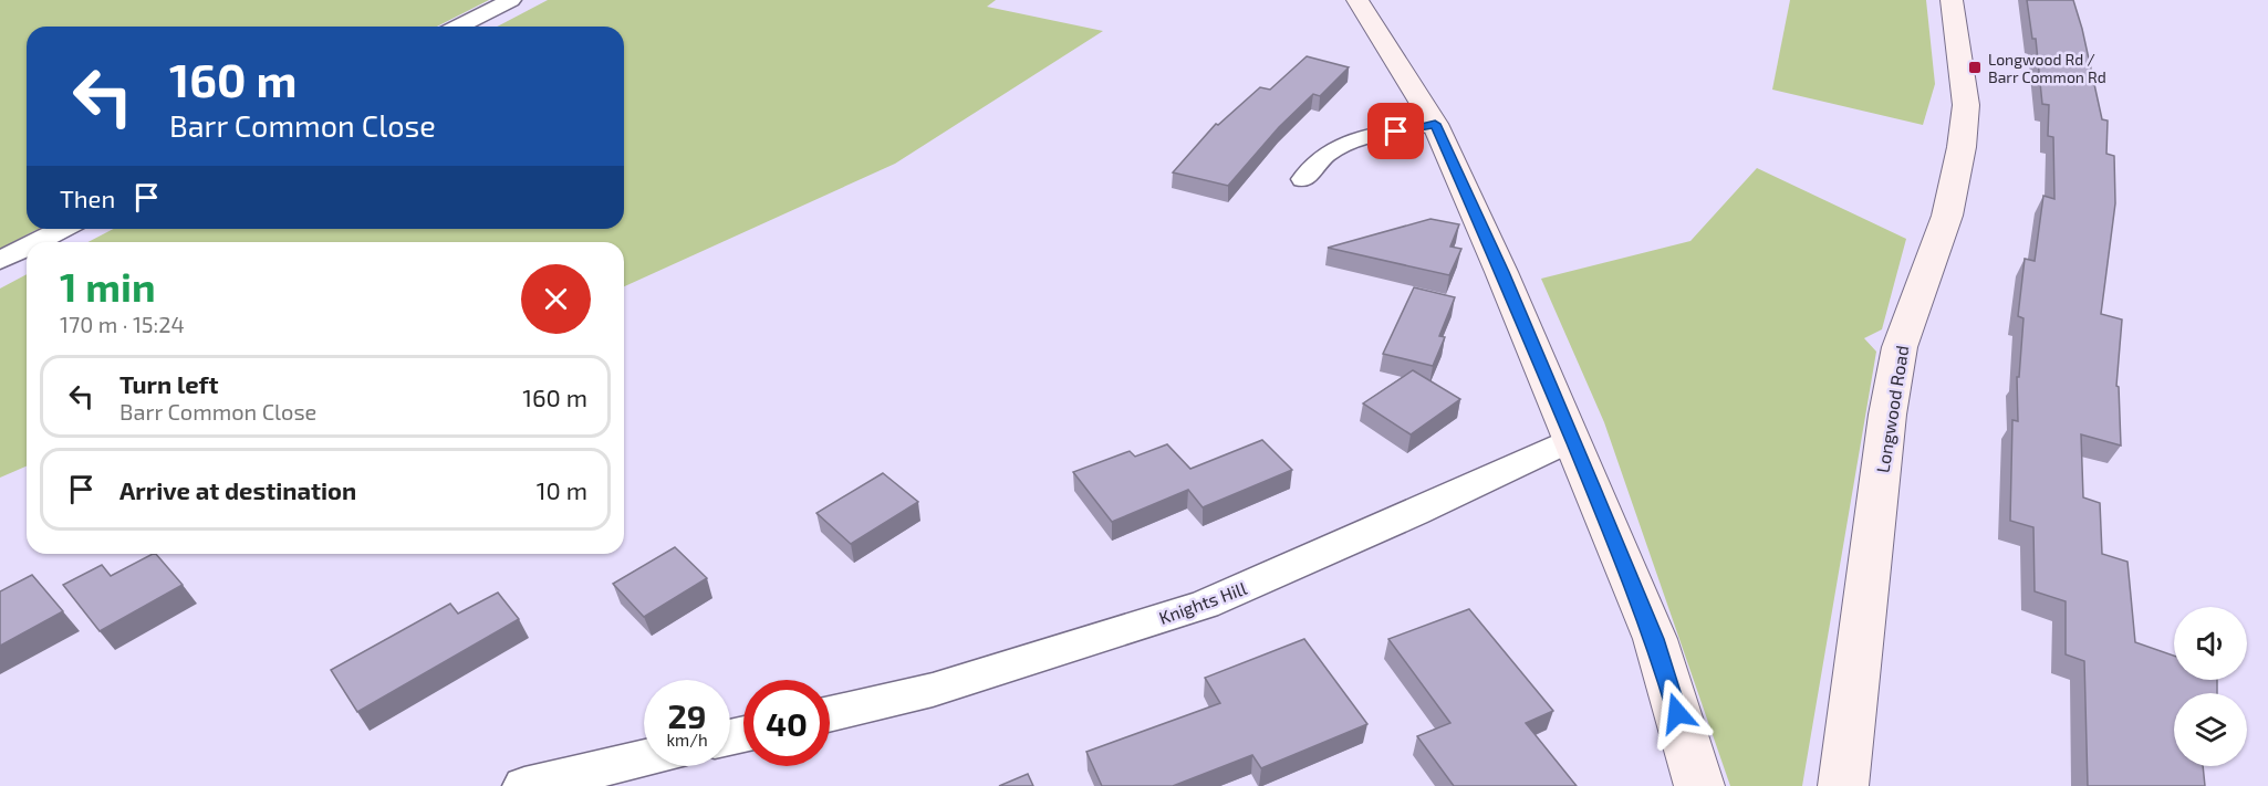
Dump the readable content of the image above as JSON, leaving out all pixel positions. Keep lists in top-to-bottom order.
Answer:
{
  "streets": {
    "main road": ["Longwood Road"],
    "street": ["Knights Hill"]
  },
  "places": {
    "transit": ["Longwood Rd / Barr Common Rd"]
  },
  "page": {
    "turn": ["160 m", "Barr Common Close"],
    "then": "Then",
    "heading": ["1 min", "170 m · 15:24"],
    "list": [
      {
        "name": "Turn left",
        "note": "Barr Common Close",
        "value": "160 m"
      },
      {
        "name": "Arrive at destination",
        "value": "10 m"
      }
    ],
    "speed": "29 km/h",
    "limit": "40"
  }
}
